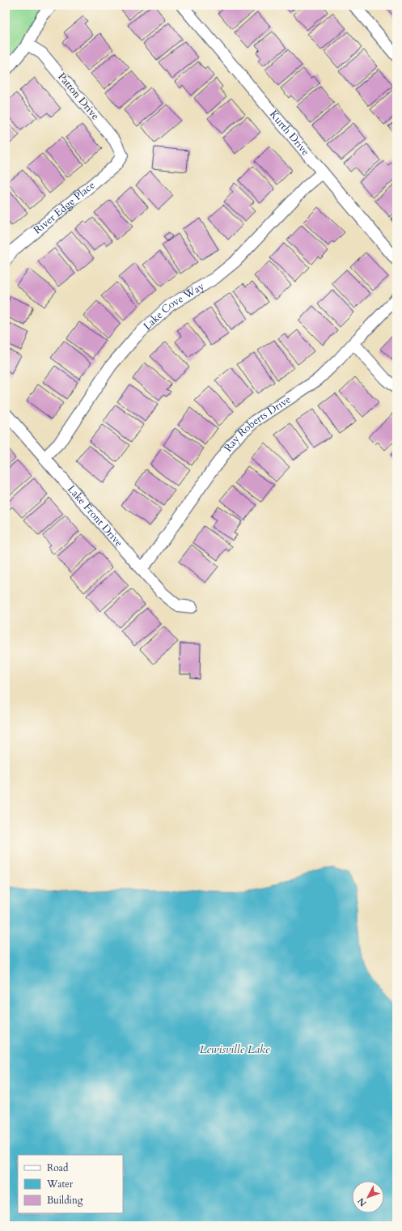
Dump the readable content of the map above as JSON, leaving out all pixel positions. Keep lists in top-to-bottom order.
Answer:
{
  "streets": {
    "street": [
      "Patton Drive",
      "Kurth Drive",
      "River Edge Place",
      "Lake Cove Way",
      "Ray Roberts Drive",
      "Lake Front Drive"
    ]
  },
  "crossings": [
    ["Patton Drive", "River Edge Place"],
    ["Kurth Drive", "Lake Cove Way"],
    ["Lake Cove Way", "Lake Front Drive"],
    ["Ray Roberts Drive", "Lake Front Drive"]
  ],
  "water": ["Lewisville Lake"],
  "legend": ["Road", "Water", "Building"],
  "north": "bottom left"
}
